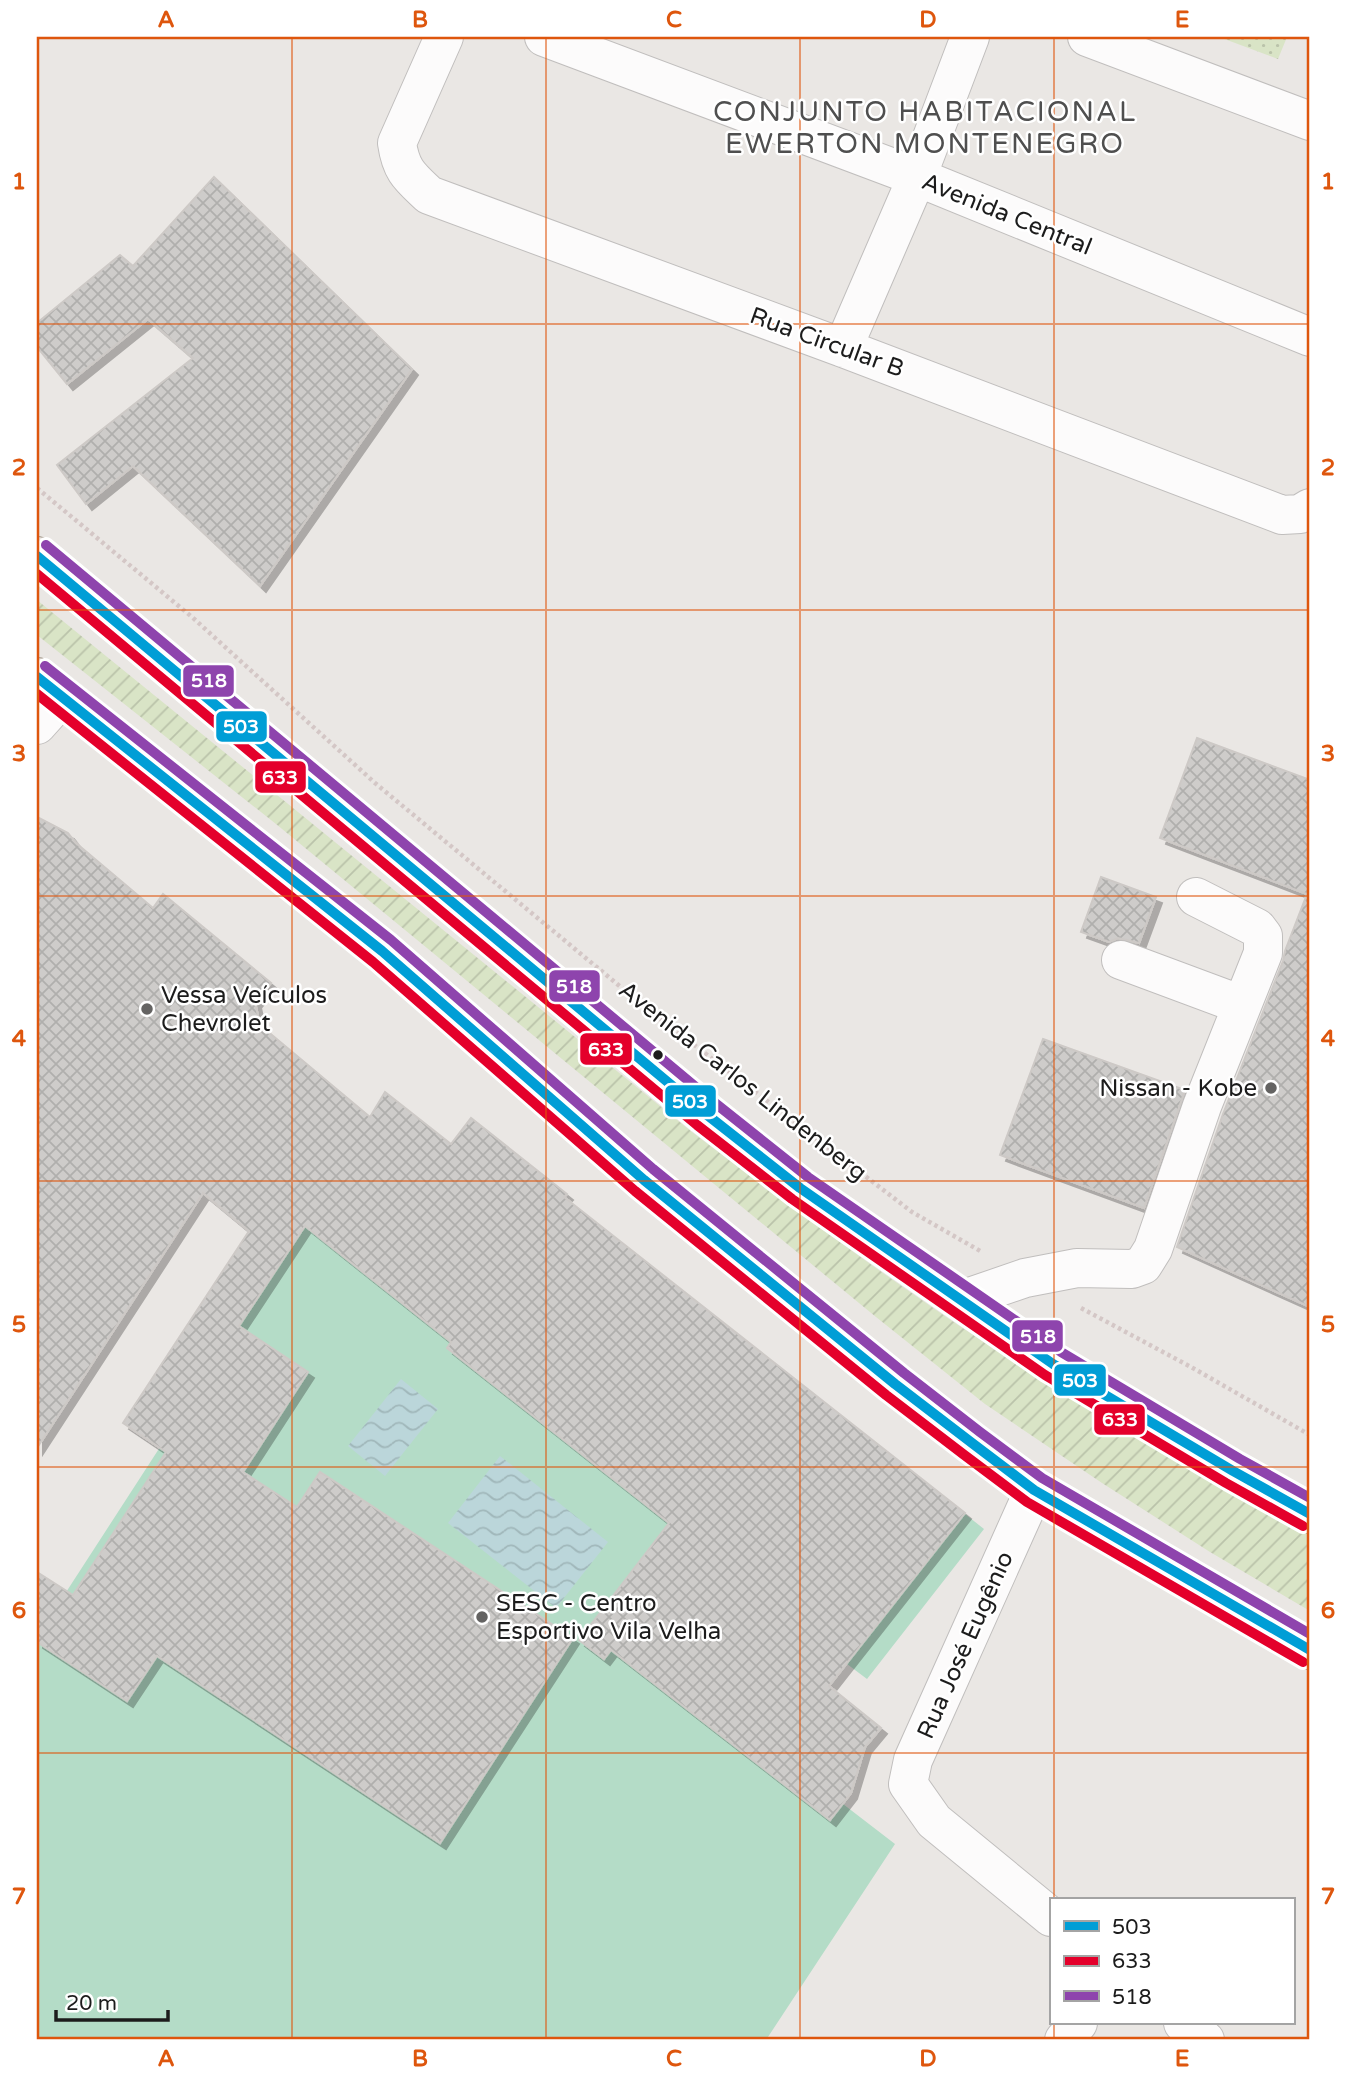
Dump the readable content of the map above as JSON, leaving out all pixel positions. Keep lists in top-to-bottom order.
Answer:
{
  "streets": {
    "main road": ["Avenida Carlos Lindenberg"],
    "street": ["Avenida Central", "Rua Circular B", "Rua José Eugênio"]
  },
  "districts": ["CONJUNTO HABITACIONAL EWERTON MONTENEGRO"],
  "places": ["Vessa Veículos Chevrolet", "Nissan - Kobe", "SESC - Centro Esportivo Vila Velha"],
  "lines": ["transit line 518", "transit line 503", "transit line 633"],
  "legend": ["503", "633", "518"],
  "scale_bar": "20 m",
  "grid": {
    "columns": [
      "A",
      "B",
      "C",
      "D",
      "E"
    ],
    "rows": [
      "1",
      "2",
      "3",
      "4",
      "5",
      "6",
      "7"
    ]
  }
}
